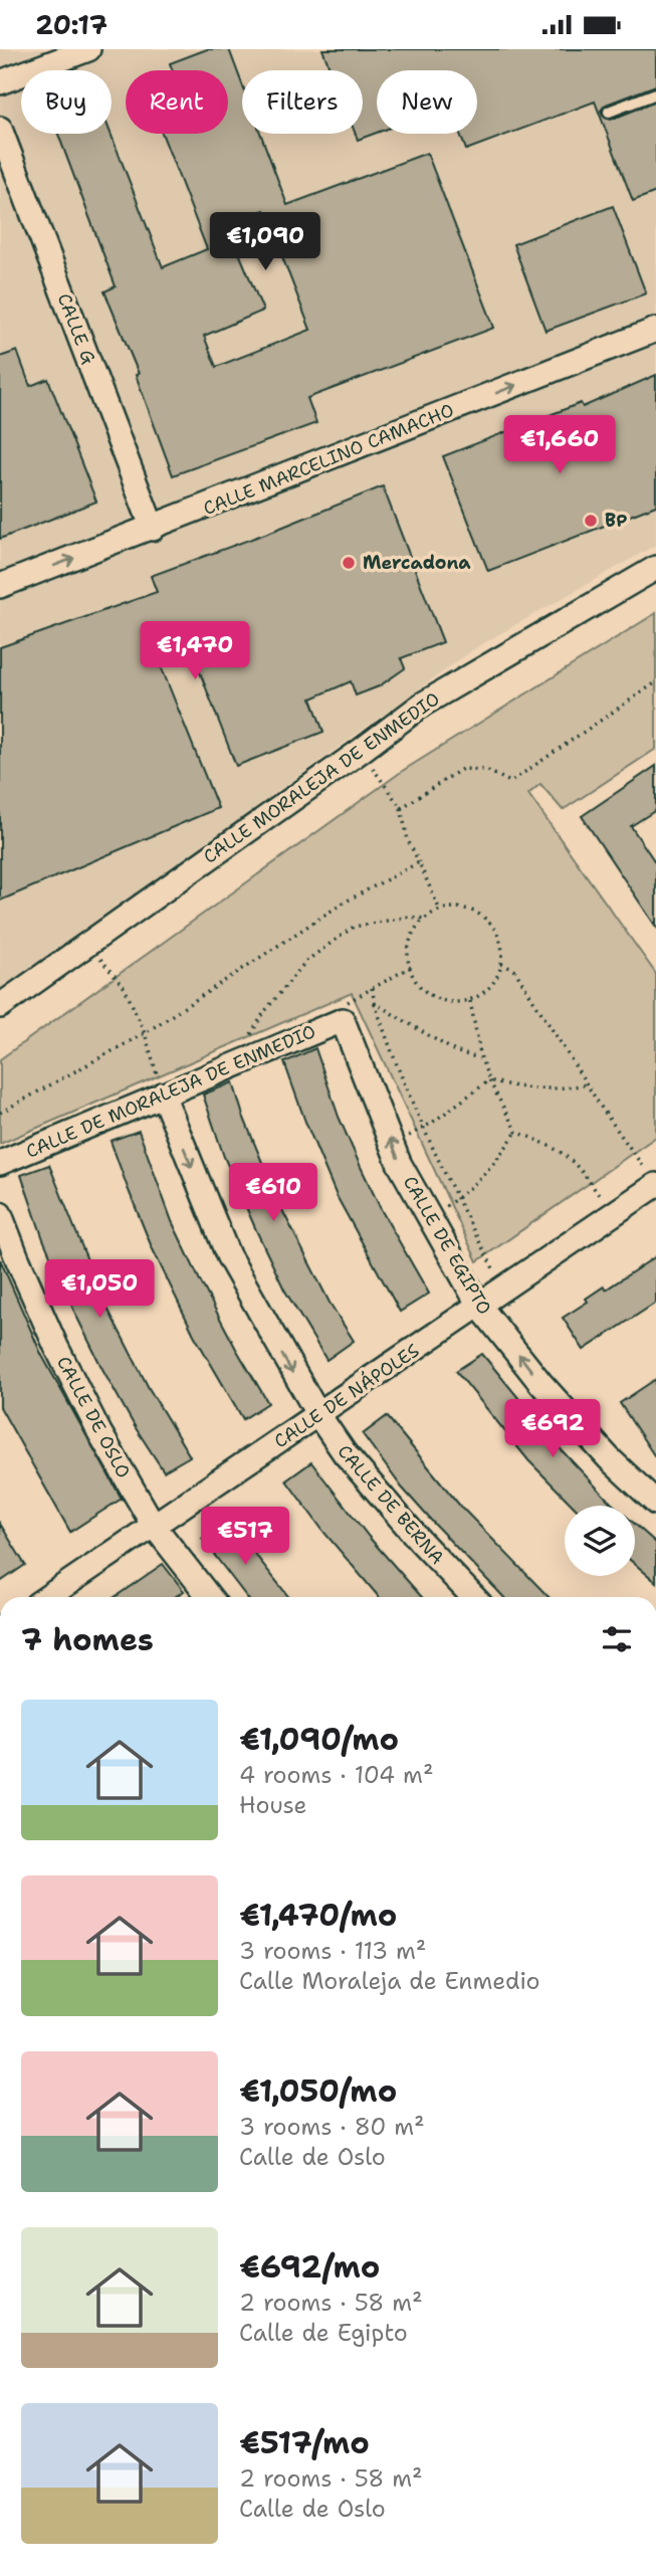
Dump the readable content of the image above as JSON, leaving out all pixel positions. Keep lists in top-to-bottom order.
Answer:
{
  "streets": {
    "street": [
      "CALLE G",
      "CALLE MARCELINO CAMACHO",
      "CALLE MORALEJA DE ENMEDIO",
      "CALLE DE MORALEJA DE ENMEDIO",
      "CALLE DE EGIPTO",
      "CALLE DE NÁPOLES",
      "CALLE DE OSLO",
      "CALLE DE BERNA"
    ]
  },
  "crossings": [
    ["CALLE G", "CALLE MARCELINO CAMACHO"],
    ["CALLE DE MORALEJA DE ENMEDIO", "CALLE DE EGIPTO"],
    ["CALLE DE MORALEJA DE ENMEDIO", "CALLE DE BERNA"],
    ["CALLE DE EGIPTO", "CALLE DE NÁPOLES"],
    ["CALLE DE NÁPOLES", "CALLE DE OSLO"],
    ["CALLE DE NÁPOLES", "CALLE DE BERNA"]
  ],
  "one_way": ["CALLE MARCELINO CAMACHO", "CALLE DE EGIPTO", "CALLE DE BERNA"],
  "places": ["BP", "Mercadona"],
  "page": {
    "status": "20:17",
    "chip": [
      "Buy",
      "Rent",
      "Filters",
      "New"
    ],
    "price": [
      "€1,090",
      "€1,660",
      "€1,470",
      "€610",
      "€1,050",
      "€692",
      "€517"
    ],
    "heading": "7 homes",
    "list": [
      {
        "name": "€1,090/mo",
        "note": "4 rooms · 104 m² · House"
      },
      {
        "name": "€1,470/mo",
        "note": "3 rooms · 113 m² · Calle Moraleja de Enmedio"
      },
      {
        "name": "€1,050/mo",
        "note": "3 rooms · 80 m² · Calle de Oslo"
      },
      {
        "name": "€692/mo",
        "note": "2 rooms · 58 m² · Calle de Egipto"
      },
      {
        "name": "€517/mo",
        "note": "2 rooms · 58 m² · Calle de Oslo"
      }
    ]
  }
}
